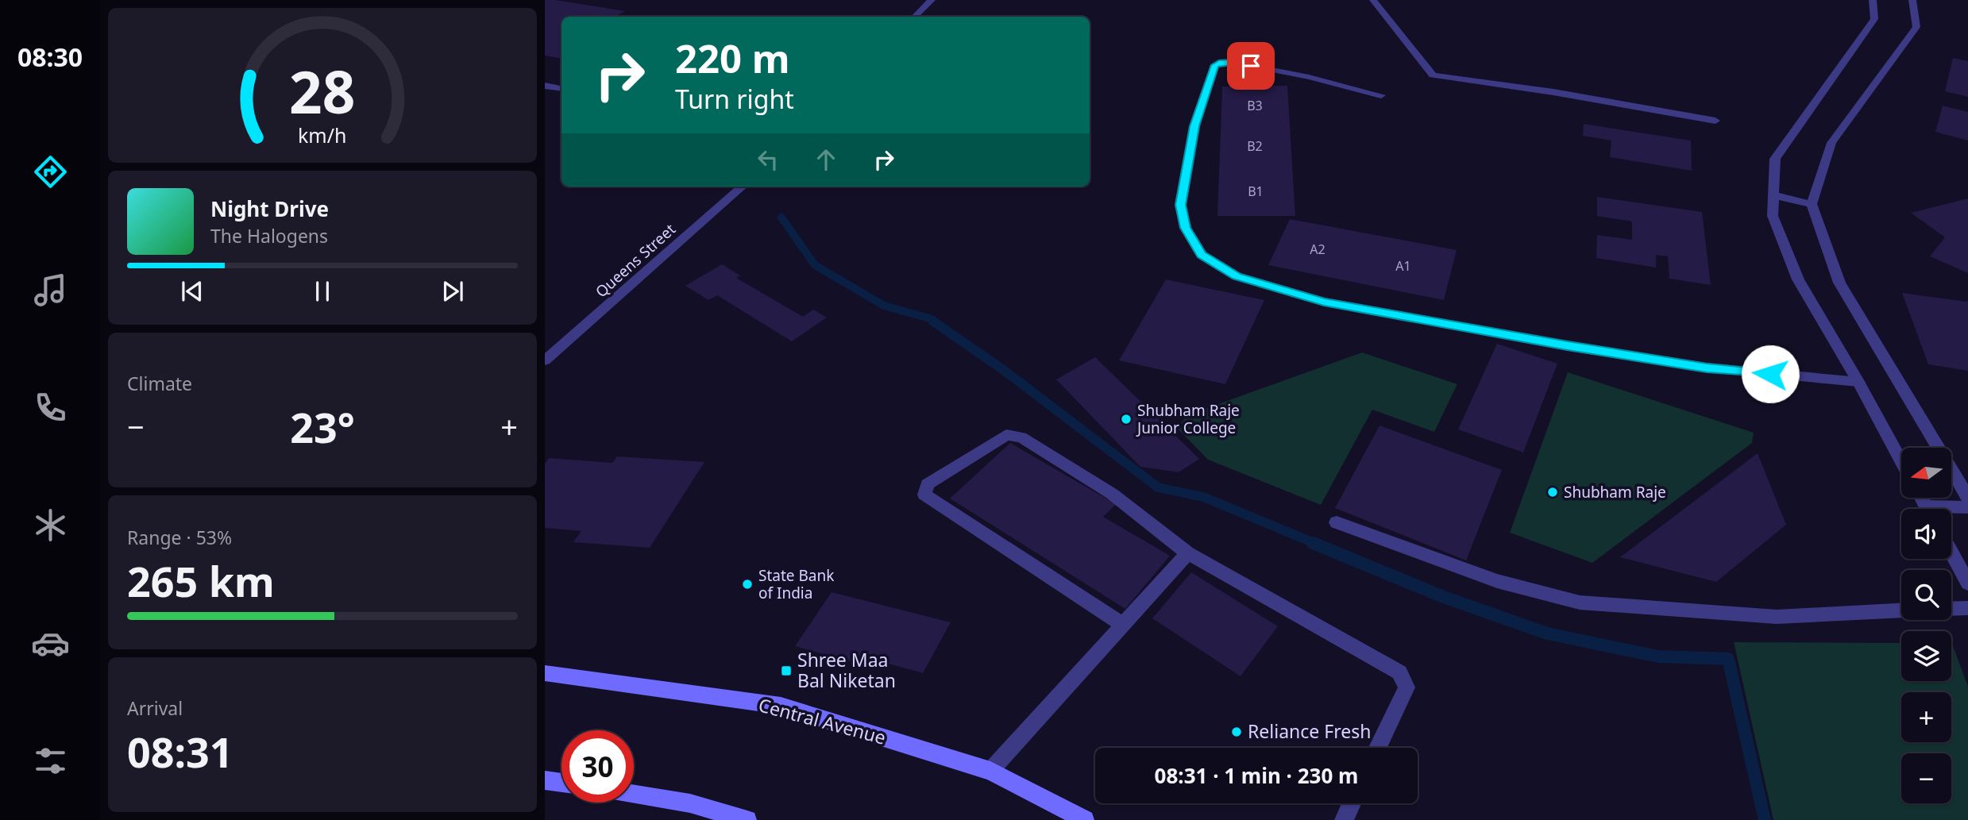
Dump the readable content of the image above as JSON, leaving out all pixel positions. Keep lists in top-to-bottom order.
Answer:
{
  "streets": {
    "main road": ["Central Avenue"],
    "street": ["Queens Street"]
  },
  "places": {
    "other": [
      "Shubham Raje Junior College",
      "Shubham Raje",
      "State Bank of India",
      "Reliance Fresh"
    ],
    "transit": ["Shree Maa Bal Niketan"]
  },
  "house_numbers": [
    "B3",
    "B2",
    "B1",
    "A2",
    "A1"
  ],
  "north": "left",
  "page": {
    "tabs": "08:30",
    "turn": ["220 m", "Turn right"],
    "song": ["Night Drive", "The Halogens"],
    "tile": [
      "Climate",
      ["Range · 53%", "265 km"],
      ["Arrival", "08:31"]
    ],
    "heat": ["−", "23°", "+"],
    "map_buttons": ["+", "−"],
    "limit": "30",
    "trip": "08:31 · 1 min · 230 m",
    "gauge": ["28", "km/h"]
  }
}
